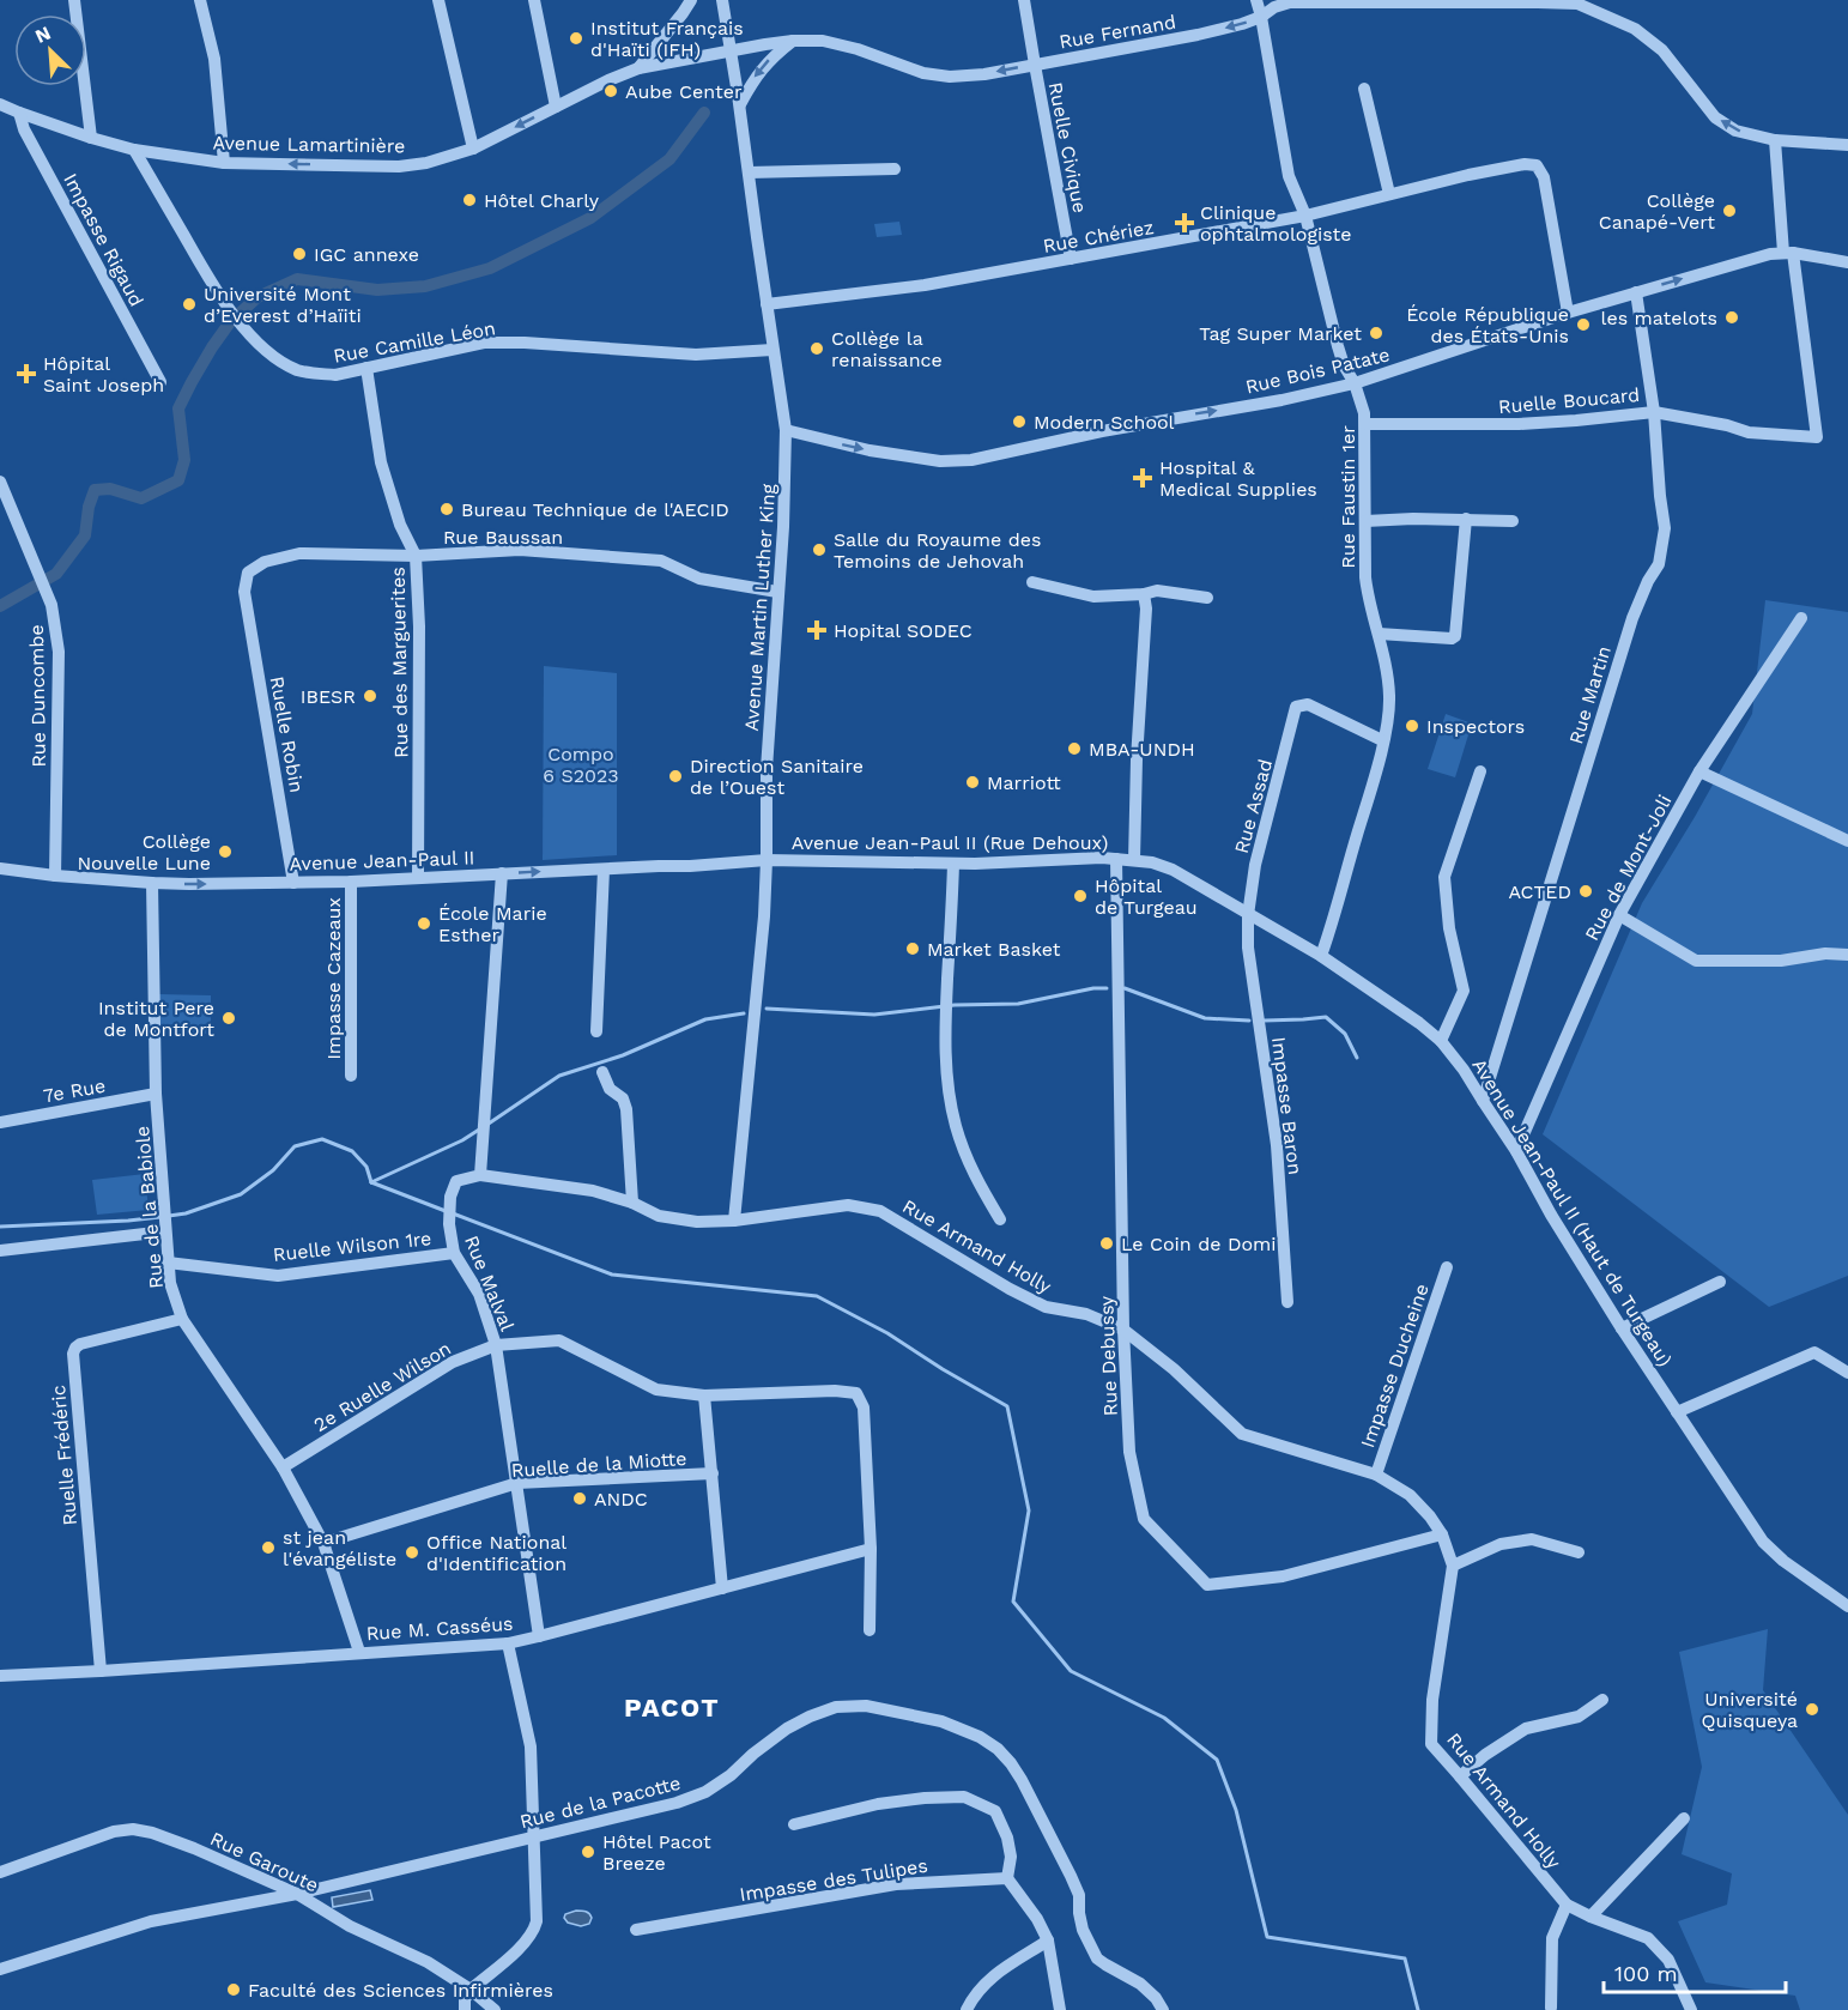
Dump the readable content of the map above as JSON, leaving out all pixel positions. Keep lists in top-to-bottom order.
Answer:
{
  "streets": {
    "street": [
      "Rue Fernand",
      "Avenue Lamartinière",
      "Ruelle Civique",
      "Rue Chériez",
      "Impasse Rigaud",
      "Rue Camille Léon",
      "Rue Bois Patate",
      "Ruelle Boucard",
      "Rue Faustin 1er",
      "Rue Baussan",
      "Avenue Martin Luther King",
      "Rue des Marguerites",
      "Rue Martin",
      "Rue Duncombe",
      "Ruelle Robin",
      "Rue Assad",
      "Avenue Jean-Paul II (Rue Dehoux)",
      "Avenue Jean-Paul II",
      "Rue de Mont-Joli",
      "Impasse Cazeaux",
      "7e Rue",
      "Impasse Baron",
      "Rue de la Babiole",
      "Avenue Jean-Paul II (Haut de Turgeau)",
      "Ruelle Wilson 1re",
      "Rue Armand Holly",
      "Rue Malval",
      "Rue Debussy",
      "Impasse Ducheine",
      "2e Ruelle Wilson",
      "Ruelle Frédéric",
      "Ruelle de la Miotte",
      "Rue M. Casséus",
      "Rue de la Pacotte",
      "Rue Garoute",
      "Impasse des Tulipes"
    ]
  },
  "crossings": [
    ["Rue Fernand", "Avenue Lamartinière"],
    ["Rue Fernand", "Ruelle Civique"],
    ["Rue Fernand", "Rue Faustin 1er"],
    ["Rue Fernand", "Avenue Martin Luther King"],
    ["Avenue Lamartinière", "Impasse Rigaud"],
    ["Avenue Lamartinière", "Rue Camille Léon"],
    ["Avenue Lamartinière", "Avenue Martin Luther King"],
    ["Ruelle Civique", "Rue Chériez"],
    ["Rue Chériez", "Rue Bois Patate"],
    ["Rue Chériez", "Rue Faustin 1er"],
    ["Rue Chériez", "Avenue Martin Luther King"],
    ["Rue Camille Léon", "Avenue Martin Luther King"],
    ["Rue Camille Léon", "Rue des Marguerites"],
    ["Rue Bois Patate", "Ruelle Boucard"],
    ["Rue Bois Patate", "Rue Faustin 1er"],
    ["Rue Bois Patate", "Avenue Martin Luther King"],
    ["Rue Bois Patate", "Rue Martin"],
    ["Ruelle Boucard", "Rue Faustin 1er"],
    ["Ruelle Boucard", "Rue Martin"],
    ["Rue Faustin 1er", "Rue Assad"],
    ["Rue Faustin 1er", "Avenue Jean-Paul II (Haut de Turgeau)"],
    ["Rue Baussan", "Avenue Martin Luther King"],
    ["Rue Baussan", "Rue des Marguerites"],
    ["Rue Baussan", "Ruelle Robin"],
    ["Avenue Martin Luther King", "Avenue Jean-Paul II (Rue Dehoux)"],
    ["Avenue Martin Luther King", "Avenue Jean-Paul II"],
    ["Avenue Martin Luther King", "Rue Armand Holly"],
    ["Rue des Marguerites", "Avenue Jean-Paul II"],
    ["Rue Martin", "Avenue Jean-Paul II (Haut de Turgeau)"],
    ["Rue Duncombe", "Avenue Jean-Paul II"],
    ["Ruelle Robin", "Avenue Jean-Paul II"],
    ["Rue Assad", "Impasse Baron"],
    ["Rue Assad", "Avenue Jean-Paul II (Haut de Turgeau)"],
    ["Avenue Jean-Paul II (Rue Dehoux)", "Avenue Jean-Paul II"],
    ["Avenue Jean-Paul II (Rue Dehoux)", "Avenue Jean-Paul II (Haut de Turgeau)"],
    ["Avenue Jean-Paul II (Rue Dehoux)", "Rue Debussy"],
    ["Avenue Jean-Paul II", "Impasse Cazeaux"],
    ["Avenue Jean-Paul II", "Rue de la Babiole"],
    ["Rue de Mont-Joli", "Avenue Jean-Paul II (Haut de Turgeau)"],
    ["7e Rue", "Rue de la Babiole"],
    ["Impasse Baron", "Avenue Jean-Paul II (Haut de Turgeau)"],
    ["Rue de la Babiole", "Ruelle Wilson 1re"],
    ["Rue de la Babiole", "2e Ruelle Wilson"],
    ["Rue de la Babiole", "Ruelle Frédéric"],
    ["Rue de la Babiole", "Ruelle de la Miotte"],
    ["Rue de la Babiole", "Rue M. Casséus"],
    ["Ruelle Wilson 1re", "Rue Malval"],
    ["Rue Armand Holly", "Rue Malval"],
    ["Rue Armand Holly", "Rue Debussy"],
    ["Rue Armand Holly", "Impasse Ducheine"],
    ["Rue Malval", "2e Ruelle Wilson"],
    ["Rue Malval", "Ruelle de la Miotte"],
    ["Rue Malval", "Rue M. Casséus"],
    ["2e Ruelle Wilson", "Rue M. Casséus"],
    ["Ruelle Frédéric", "Rue M. Casséus"],
    ["Rue de la Pacotte", "Rue Garoute"]
  ],
  "one_way": ["Rue Fernand", "Avenue Lamartinière", "Rue Bois Patate"],
  "districts": ["PACOT"],
  "parks": ["Compo 6 S2023"],
  "places": {
    "other": [
      "Institut Français d'Haïti (IFH)",
      "Aube Center",
      "Hôtel Charly",
      "Collège Canapé-Vert",
      "IGC annexe",
      "Université Mont d’Everest d’Haïiti",
      "les matelots",
      "École République des États-Unis",
      "Tag Super Market",
      "Collège la renaissance",
      "Modern School",
      "Bureau Technique de l'AECID",
      "Salle du Royaume des Temoins de Jehovah",
      "IBESR",
      "Inspectors",
      "MBA-UNDH",
      "Direction Sanitaire de l’Ouest",
      "Marriott",
      "Collège Nouvelle Lune",
      "ACTED",
      "Hôpital de Turgeau",
      "École Marie Esther",
      "Market Basket",
      "Institut Pere de Montfort",
      "Le Coin de Domi",
      "ANDC",
      "st jean l'évangéliste",
      "Office National d'Identification",
      "Université Quisqueya",
      "Hôtel Pacot Breeze",
      "Faculté des Sciences Infirmières"
    ],
    "health": [
      "Clinique ophtalmologiste",
      "Hôpital Saint Joseph",
      "Hospital & Medical Supplies",
      "Hopital SODEC"
    ]
  },
  "scale_bar": "100 m",
  "north": "top left"
}
